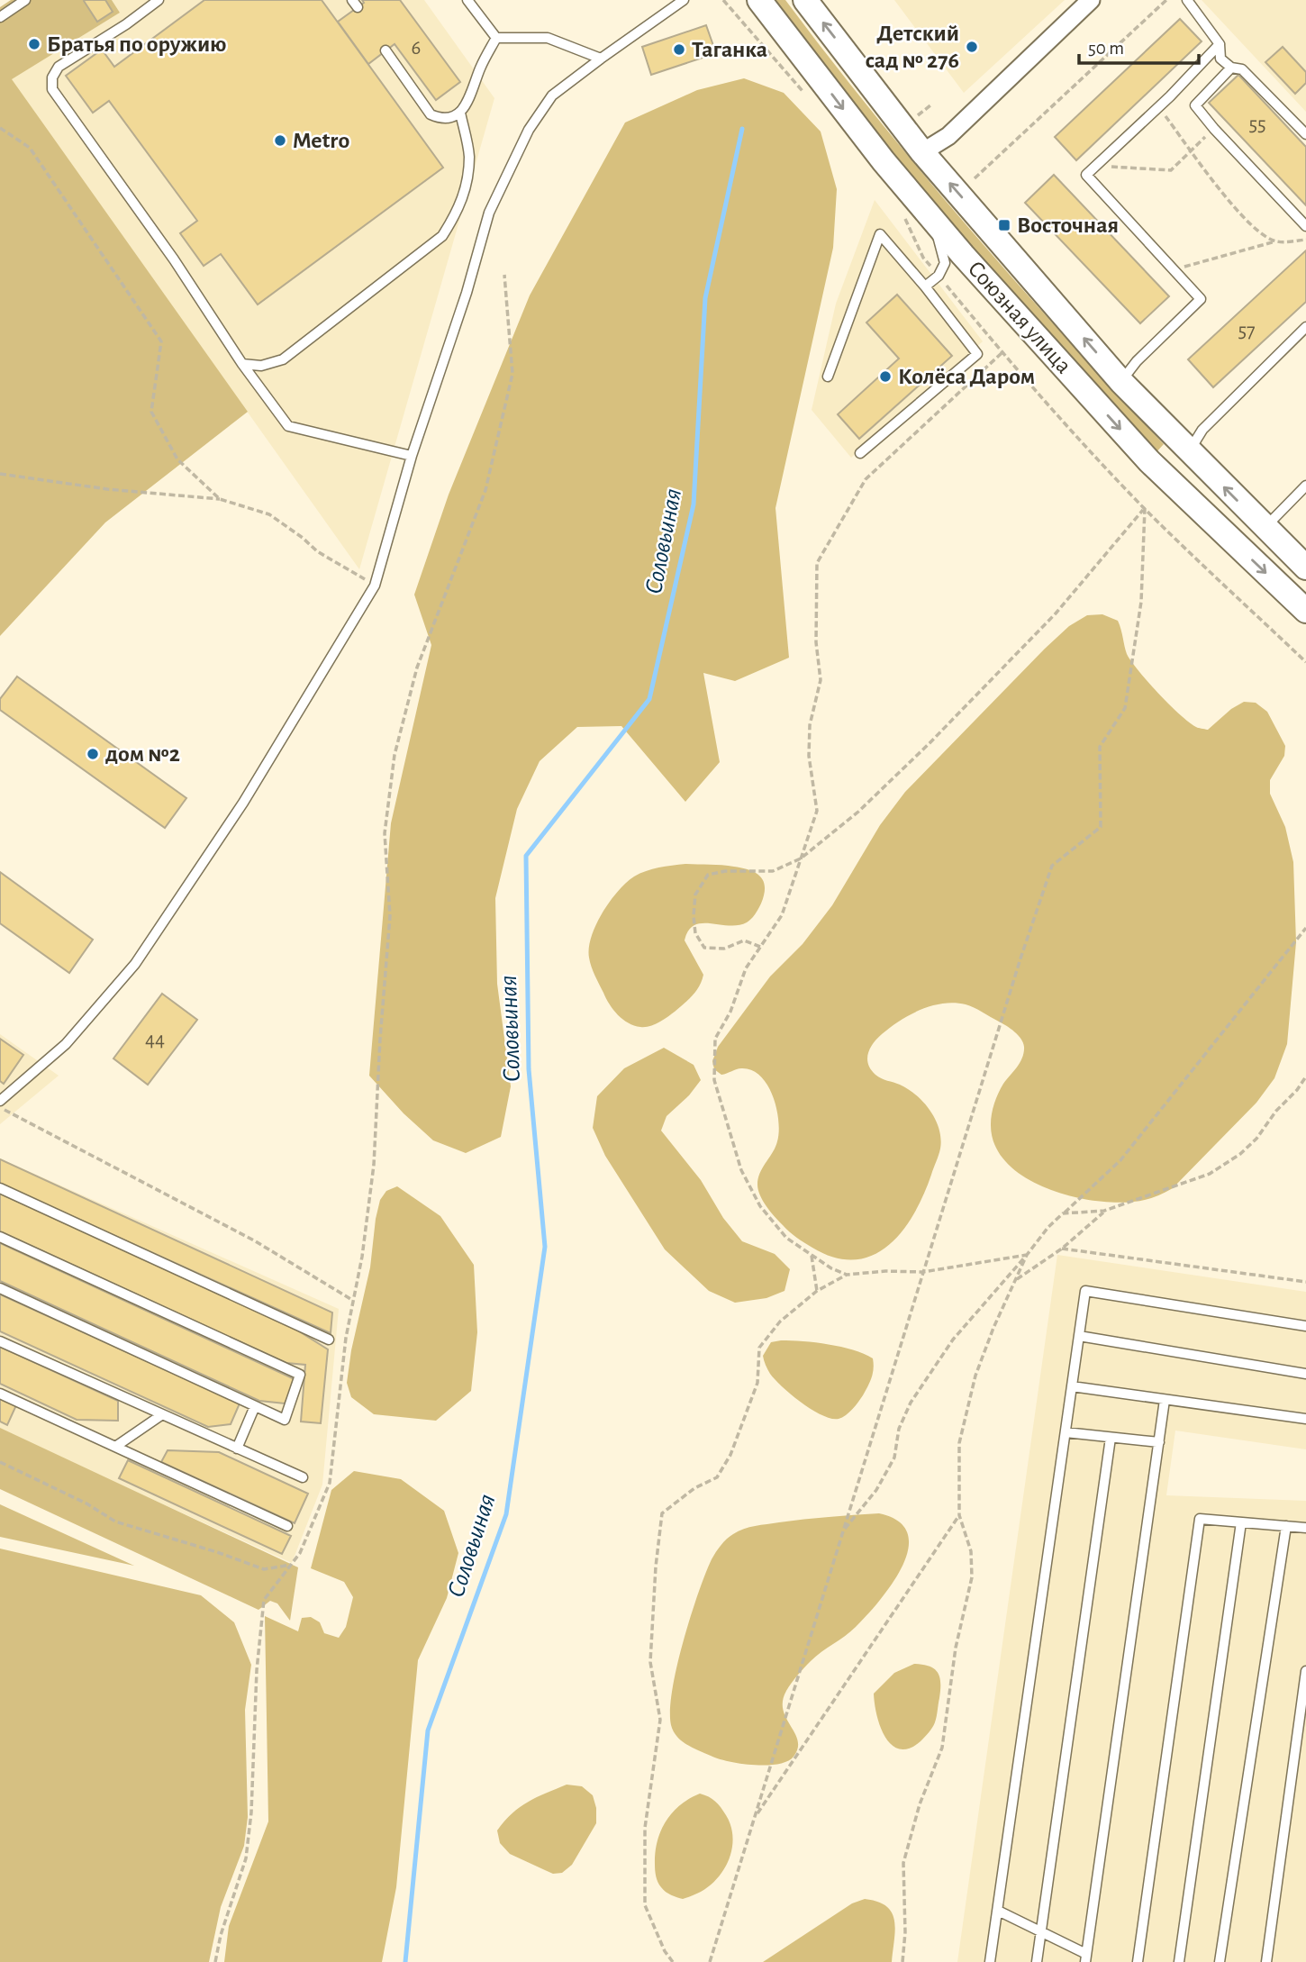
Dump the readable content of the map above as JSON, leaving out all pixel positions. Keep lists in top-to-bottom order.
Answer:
{
  "streets": {
    "main road": ["Союзная улица"]
  },
  "water": ["Соловьиная"],
  "places": {
    "other": [
      "Братья по оружию",
      "Детский сад № 276",
      "Таганка",
      "Metro",
      "Колёса Даром",
      "дом №2"
    ],
    "transit": ["Восточная"]
  },
  "house_numbers": [
    "6",
    "55",
    "57",
    "44"
  ],
  "scale_bar": "50 m"
}
